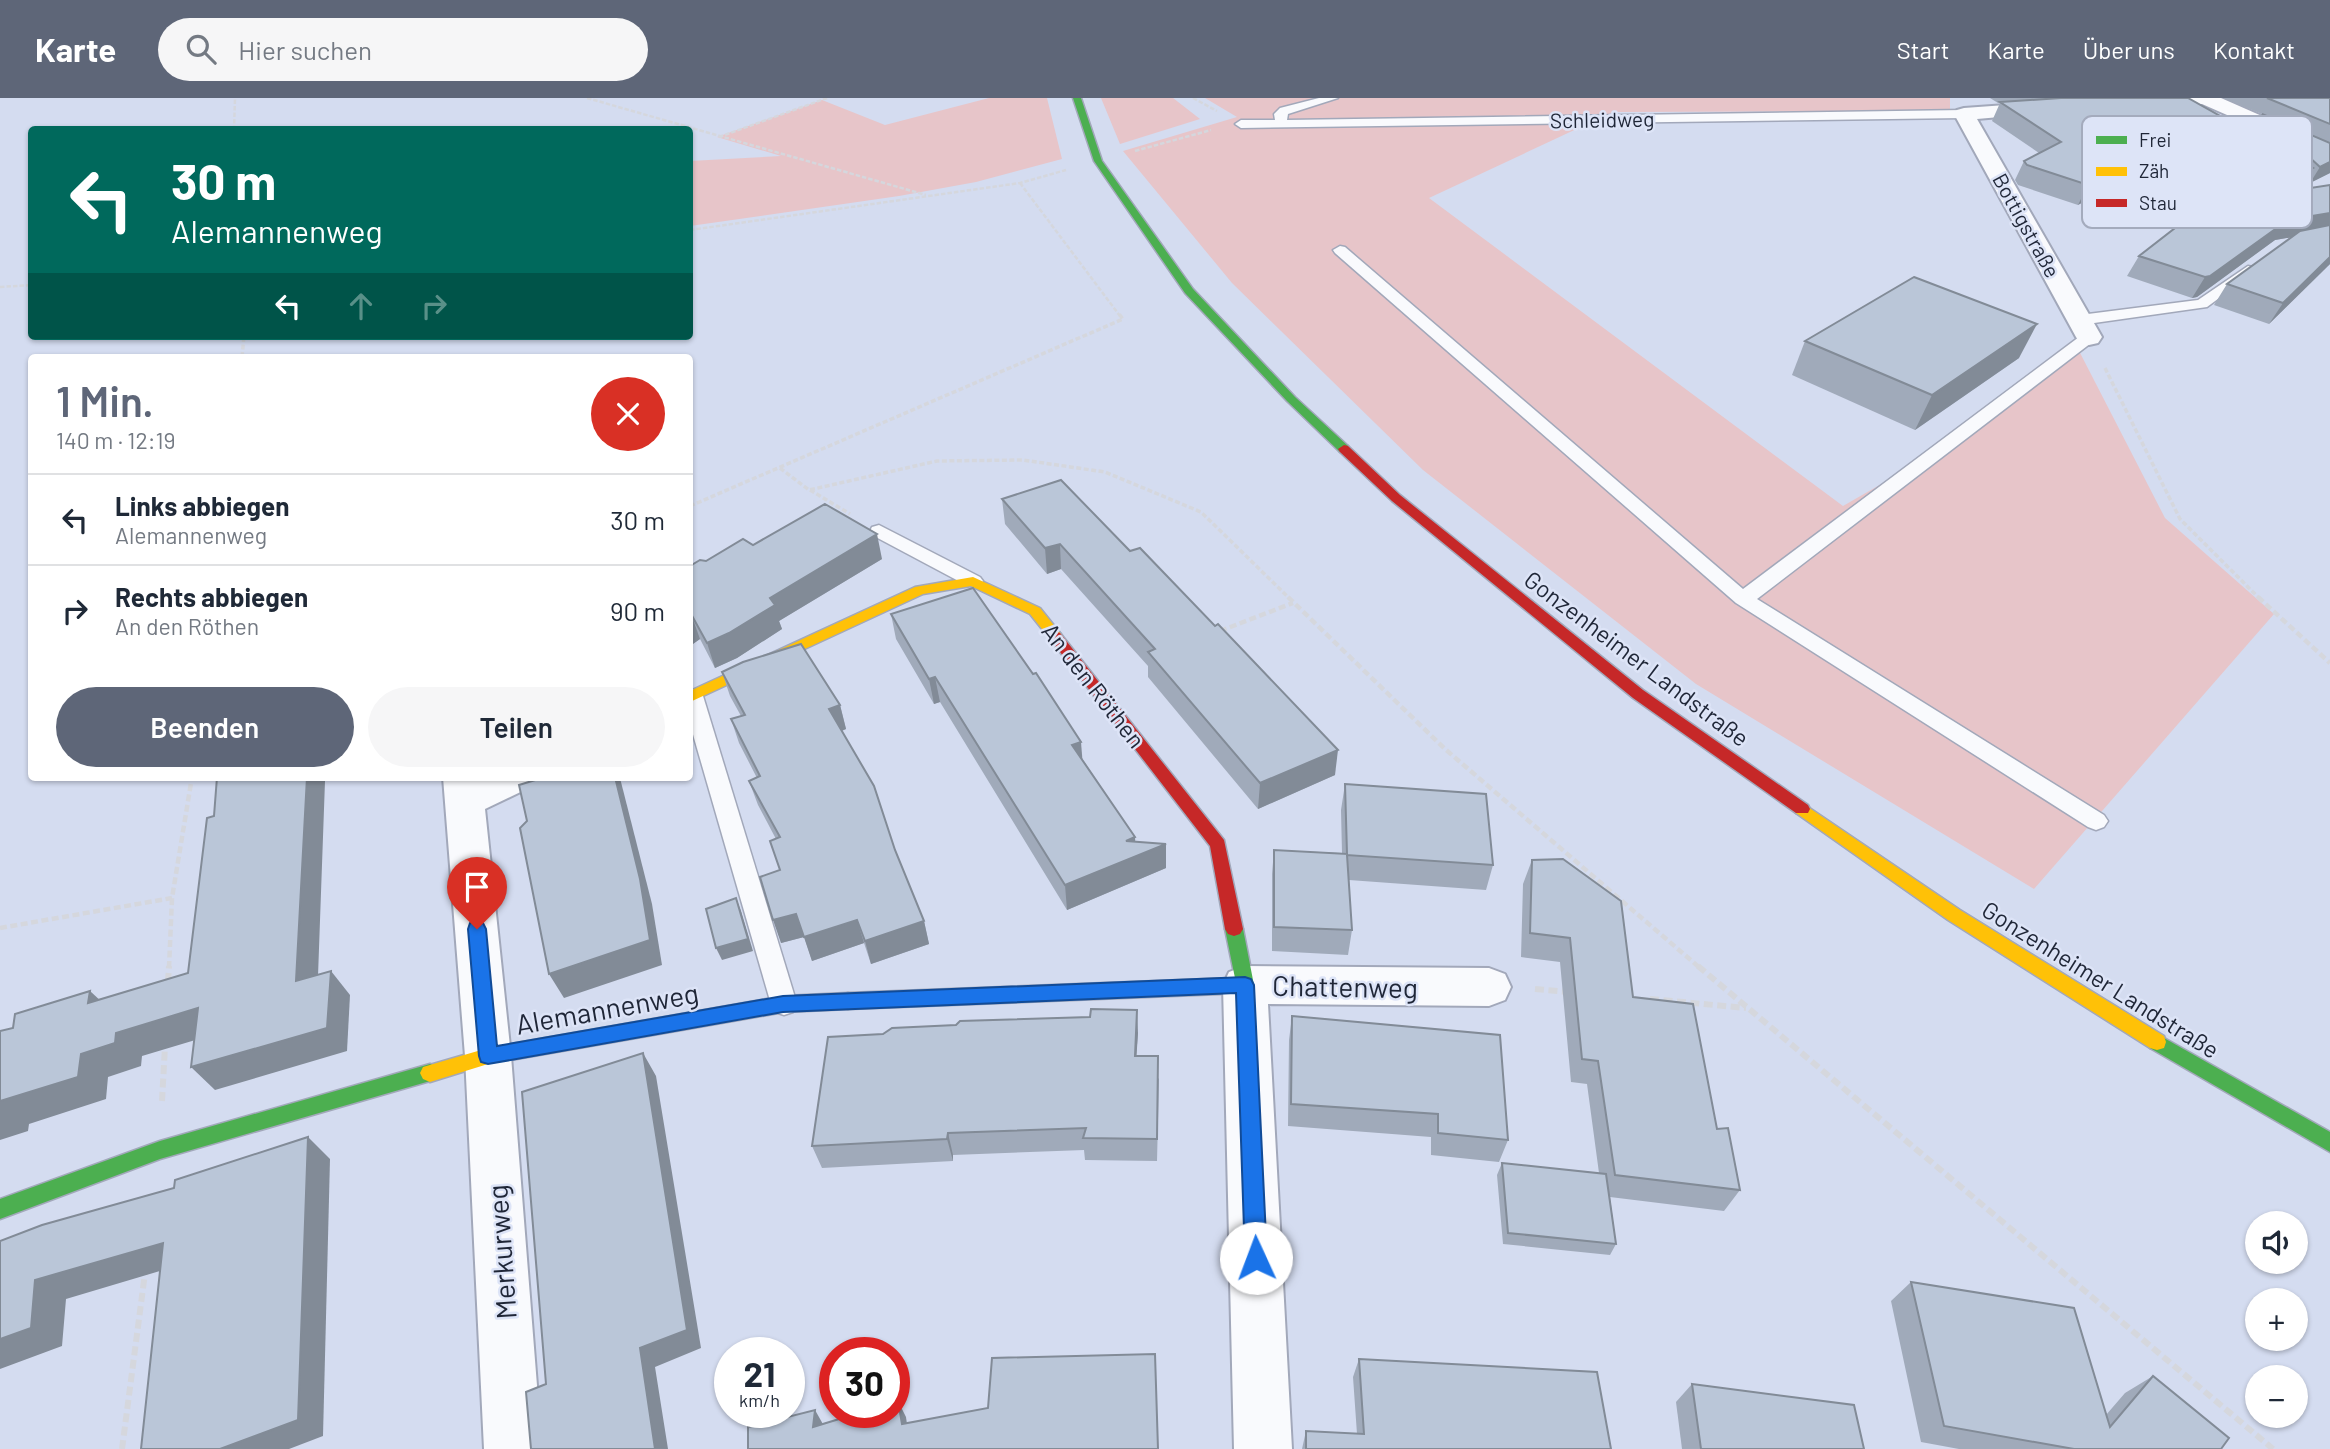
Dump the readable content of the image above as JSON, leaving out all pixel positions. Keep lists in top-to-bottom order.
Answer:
{
  "streets": {
    "street": [
      "Bottigstraße",
      "Gonzenheimer Landstraße",
      "An den Röthen",
      "Chattenweg",
      "Alemannenweg",
      "Merkurweg"
    ],
    "lane": ["Schleidweg"]
  },
  "crossings": [
    ["Schleidweg", "Bottigstraße"],
    ["An den Röthen", "Chattenweg"],
    ["An den Röthen", "Alemannenweg"],
    ["Chattenweg", "Alemannenweg"],
    ["Alemannenweg", "Merkurweg"]
  ],
  "legend": ["Frei", "Zäh", "Stau"],
  "page": {
    "header": "Karte",
    "search": "Hier suchen",
    "nav": [
      "Start",
      "Karte",
      "Über uns",
      "Kontakt"
    ],
    "turn": ["30 m", "Alemannenweg"],
    "heading": ["1 Min.", "140 m · 12:19"],
    "list": [
      {
        "name": "Links abbiegen",
        "note": "Alemannenweg",
        "value": "30 m"
      },
      {
        "name": "Rechts abbiegen",
        "note": "An den Röthen",
        "value": "90 m"
      }
    ],
    "buttons": ["Beenden", "Teilen"],
    "map_buttons": ["+", "−"],
    "speed": "21 km/h",
    "limit": "30"
  }
}
